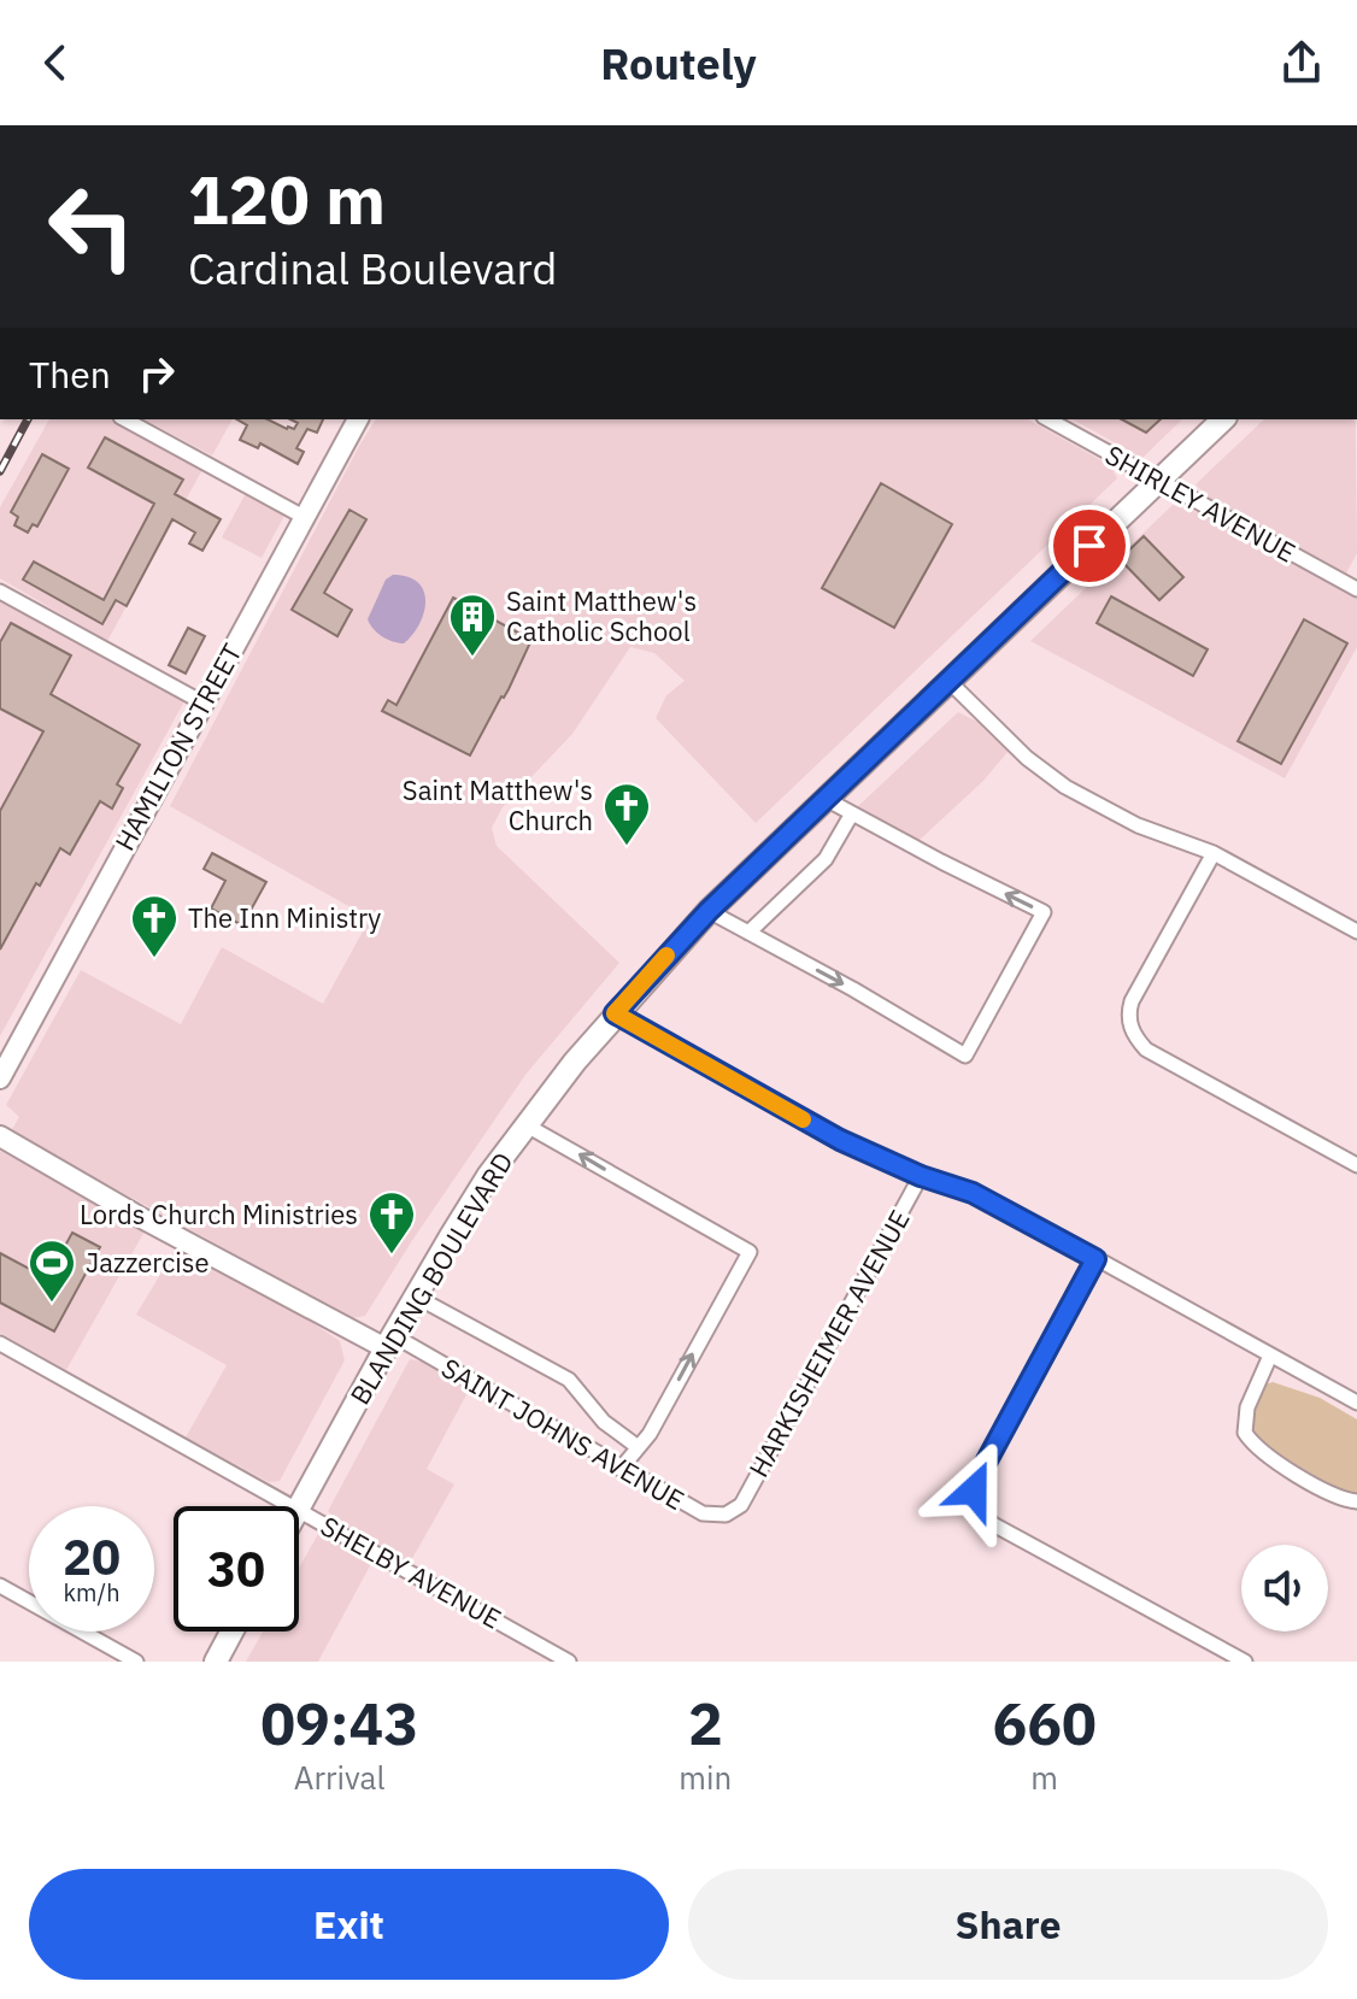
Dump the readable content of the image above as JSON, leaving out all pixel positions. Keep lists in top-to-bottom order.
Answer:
{
  "streets": {
    "main road": ["BLANDING BOULEVARD"],
    "street": [
      "SHIRLEY AVENUE",
      "HAMILTON STREET",
      "HARKISHEIMER AVENUE",
      "SAINT JOHNS AVENUE",
      "SHELBY AVENUE"
    ]
  },
  "crossings": [
    ["SHIRLEY AVENUE", "BLANDING BOULEVARD"],
    ["BLANDING BOULEVARD", "SAINT JOHNS AVENUE"],
    ["HARKISHEIMER AVENUE", "SAINT JOHNS AVENUE"]
  ],
  "places": {
    "building": ["Saint Matthew's Catholic School"],
    "church": ["Saint Matthew's Church", "The Inn Ministry", "Lords Church Ministries"],
    "sports": ["Jazzercise"]
  },
  "page": {
    "header": "Routely",
    "turn": ["120 m", "Cardinal Boulevard"],
    "then": "Then",
    "speed": "20 km/h",
    "limit": "30",
    "eta": [
      "09:43",
      "Arrival",
      "2",
      "min",
      "660",
      "m"
    ],
    "buttons": ["Exit", "Share"]
  }
}
